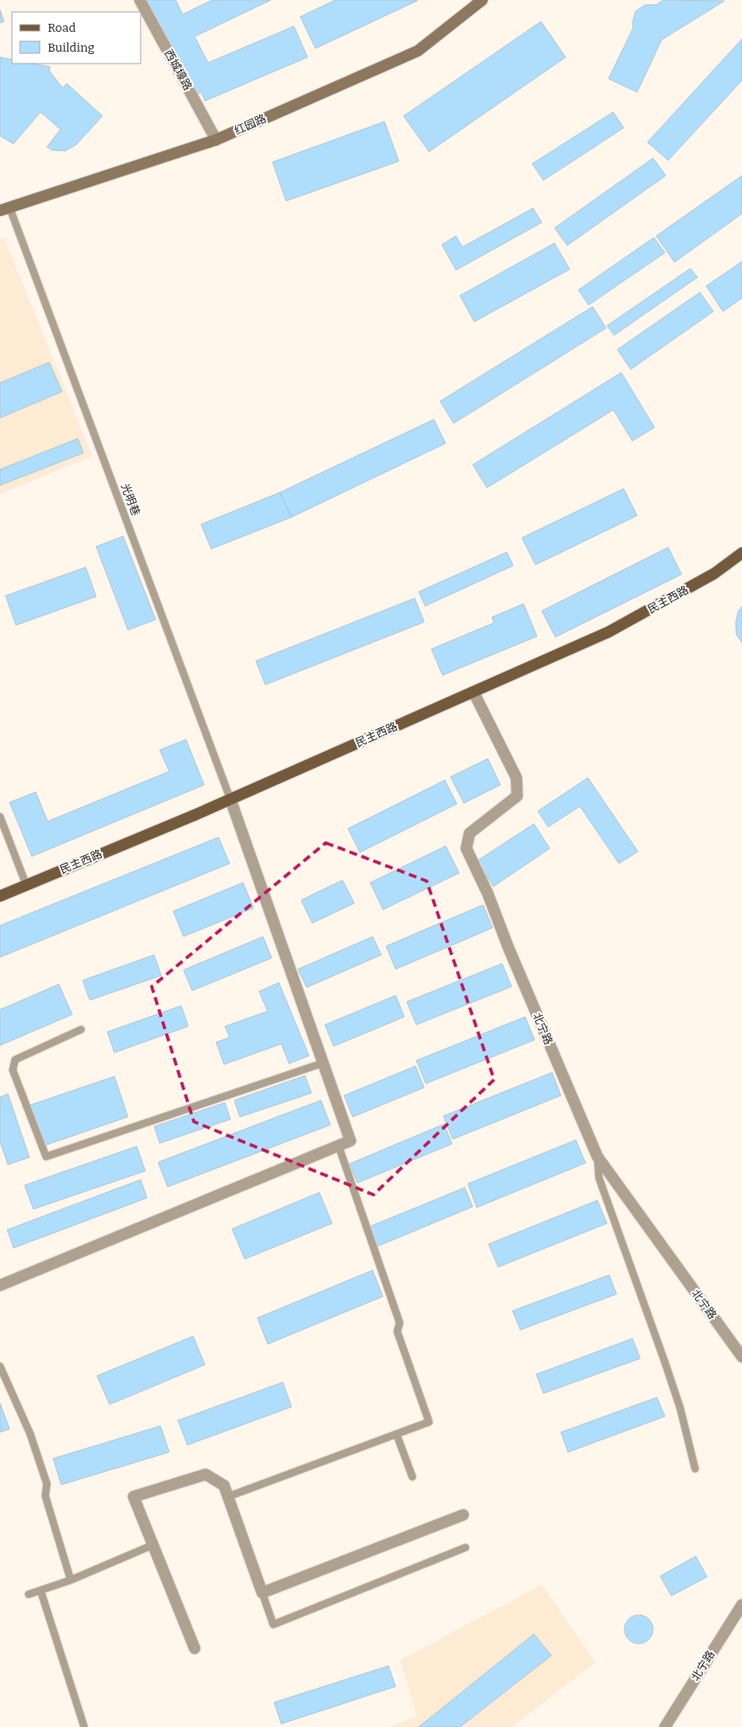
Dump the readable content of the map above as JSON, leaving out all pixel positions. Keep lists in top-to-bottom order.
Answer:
{
  "streets": {
    "main road": ["红园路", "民主西路"],
    "street": ["西城壕路", "北宁路"],
    "lane": ["光明巷"]
  },
  "crossings": [
    ["西城壕路", "红园路"],
    ["红园路", "光明巷"],
    ["光明巷", "民主西路"],
    ["民主西路", "北宁路"]
  ],
  "legend": ["Road", "Building"]
}
